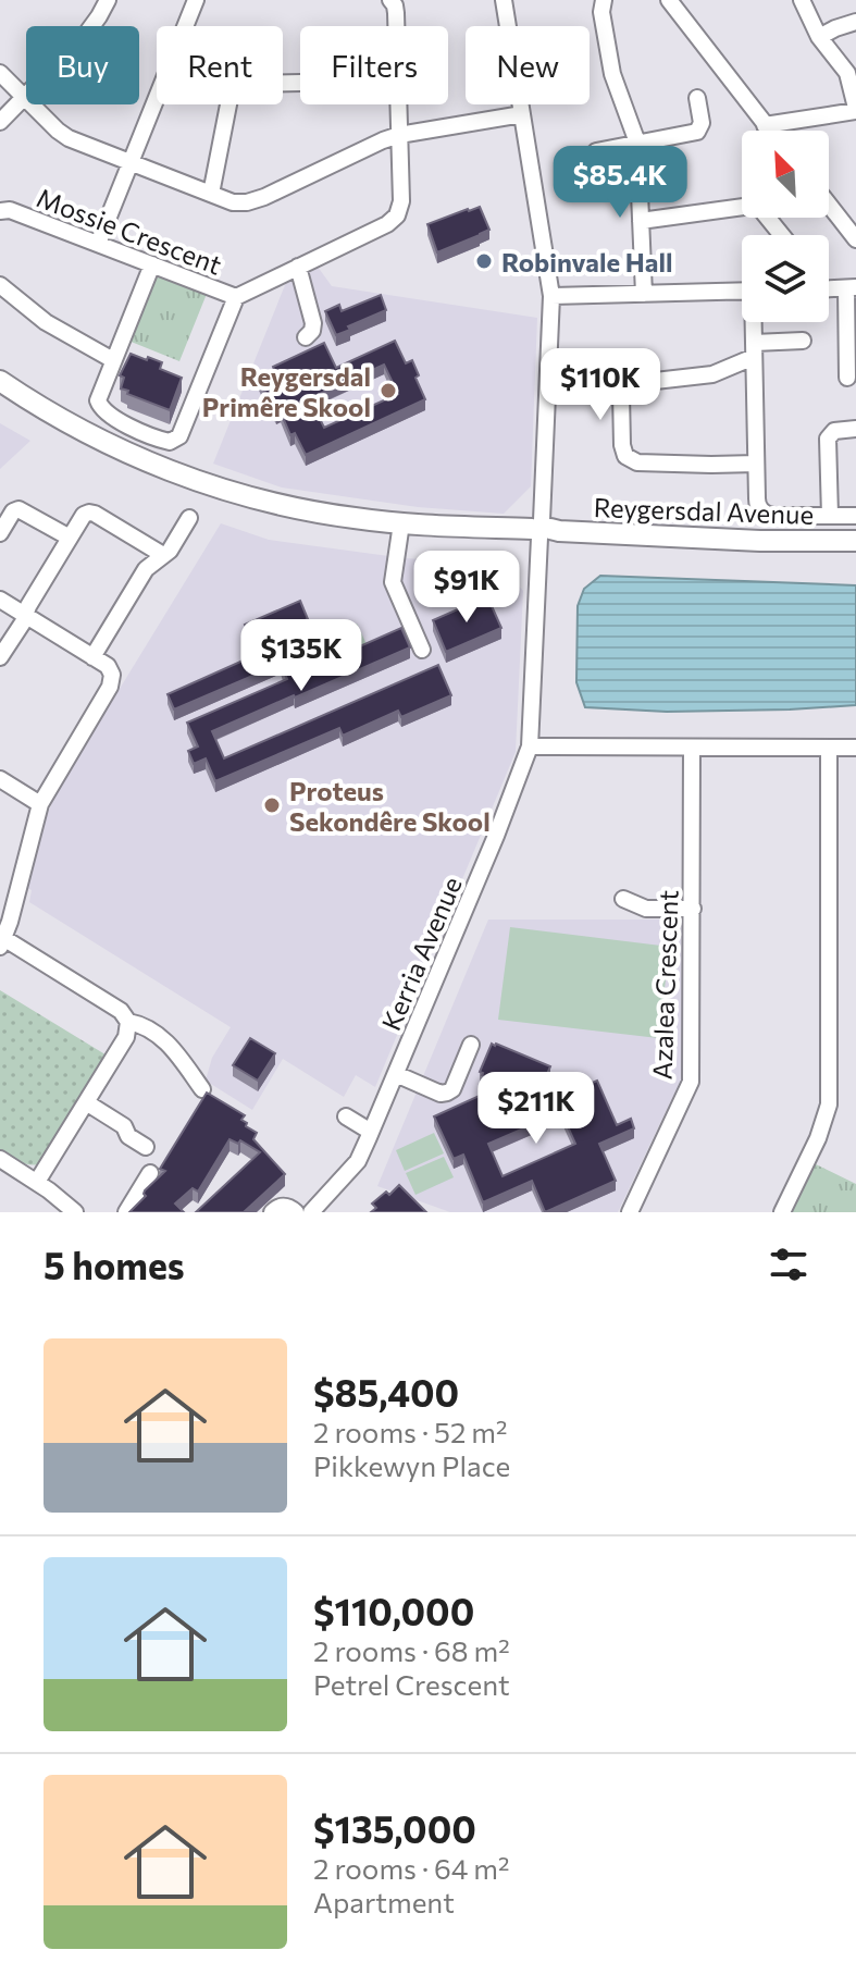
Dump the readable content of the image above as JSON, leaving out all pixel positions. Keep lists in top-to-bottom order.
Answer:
{
  "streets": {
    "main road": ["Reygersdal Avenue"],
    "street": ["Mossie Crescent", "Kerria Avenue", "Azalea Crescent"]
  },
  "crossings": [
    ["Reygersdal Avenue", "Kerria Avenue"]
  ],
  "places": ["Robinvale Hall", "Reygersdal Primêre Skool", "Proteus Sekondêre Skool"],
  "north": "top left",
  "page": {
    "chip": [
      "Buy",
      "Rent",
      "Filters",
      "New"
    ],
    "price": [
      "$85.4K",
      "$110K",
      "$91K",
      "$135K",
      "$211K"
    ],
    "heading": "5 homes",
    "list": [
      {
        "name": "$85,400",
        "note": "2 rooms · 52 m² · Pikkewyn Place"
      },
      {
        "name": "$110,000",
        "note": "2 rooms · 68 m² · Petrel Crescent"
      },
      {
        "name": "$135,000",
        "note": "2 rooms · 64 m² · Apartment"
      }
    ]
  }
}
